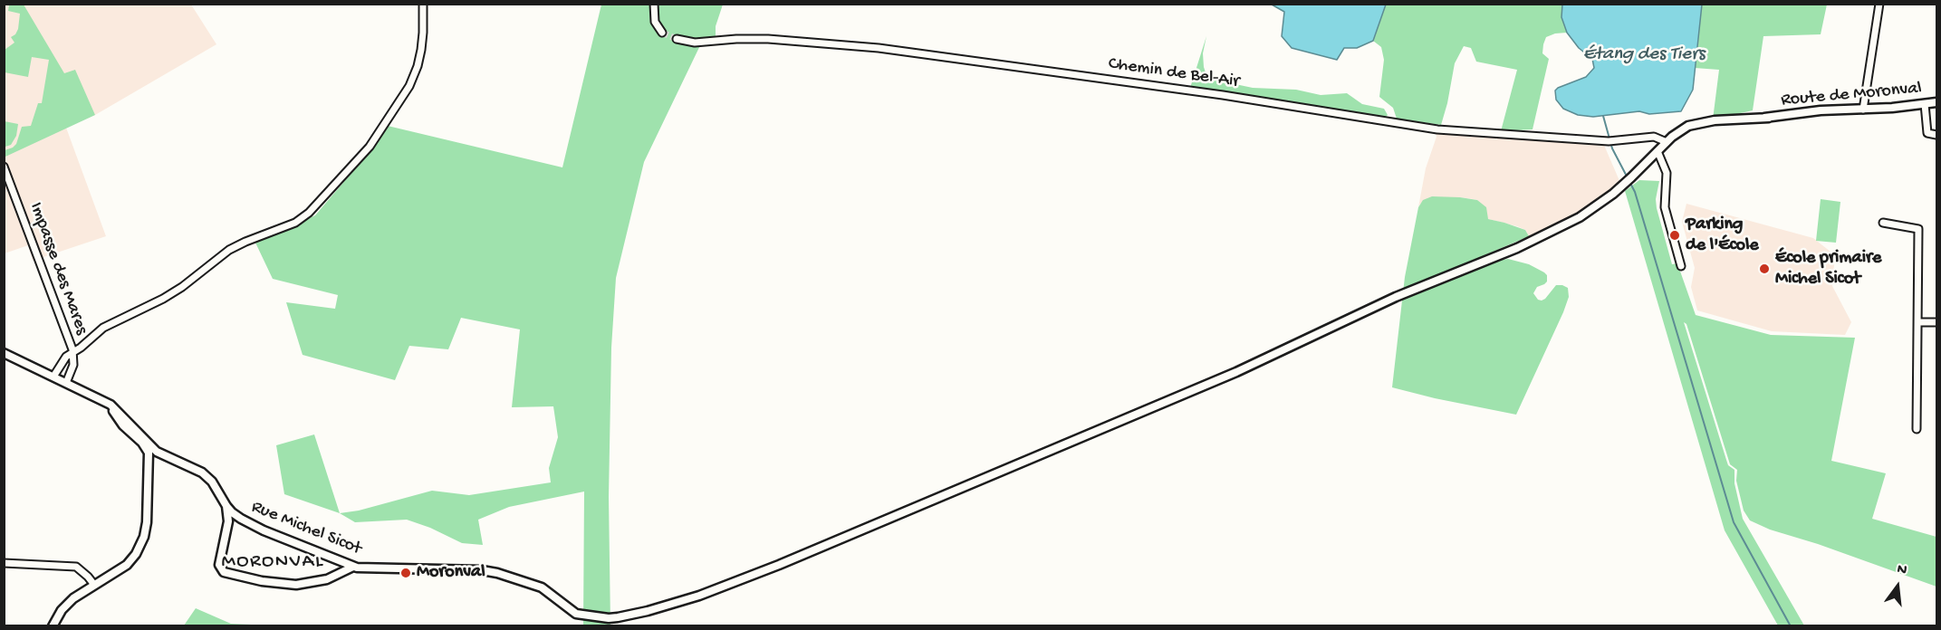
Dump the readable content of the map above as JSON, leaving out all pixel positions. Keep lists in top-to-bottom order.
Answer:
{
  "streets": {
    "street": [
      "Chemin de Bel-Air",
      "Route de Moronval",
      "Impasse des Mares",
      "Rue Michel Sicot"
    ]
  },
  "crossings": [
    ["Chemin de Bel-Air", "Route de Moronval"],
    ["Route de Moronval", "Rue Michel Sicot"]
  ],
  "districts": ["MORONVAL"],
  "water": ["Étang des Tiers"],
  "places": ["Parking de l'École", "École primaire Michel Sicot", "Moronval"],
  "north": "top"
}
